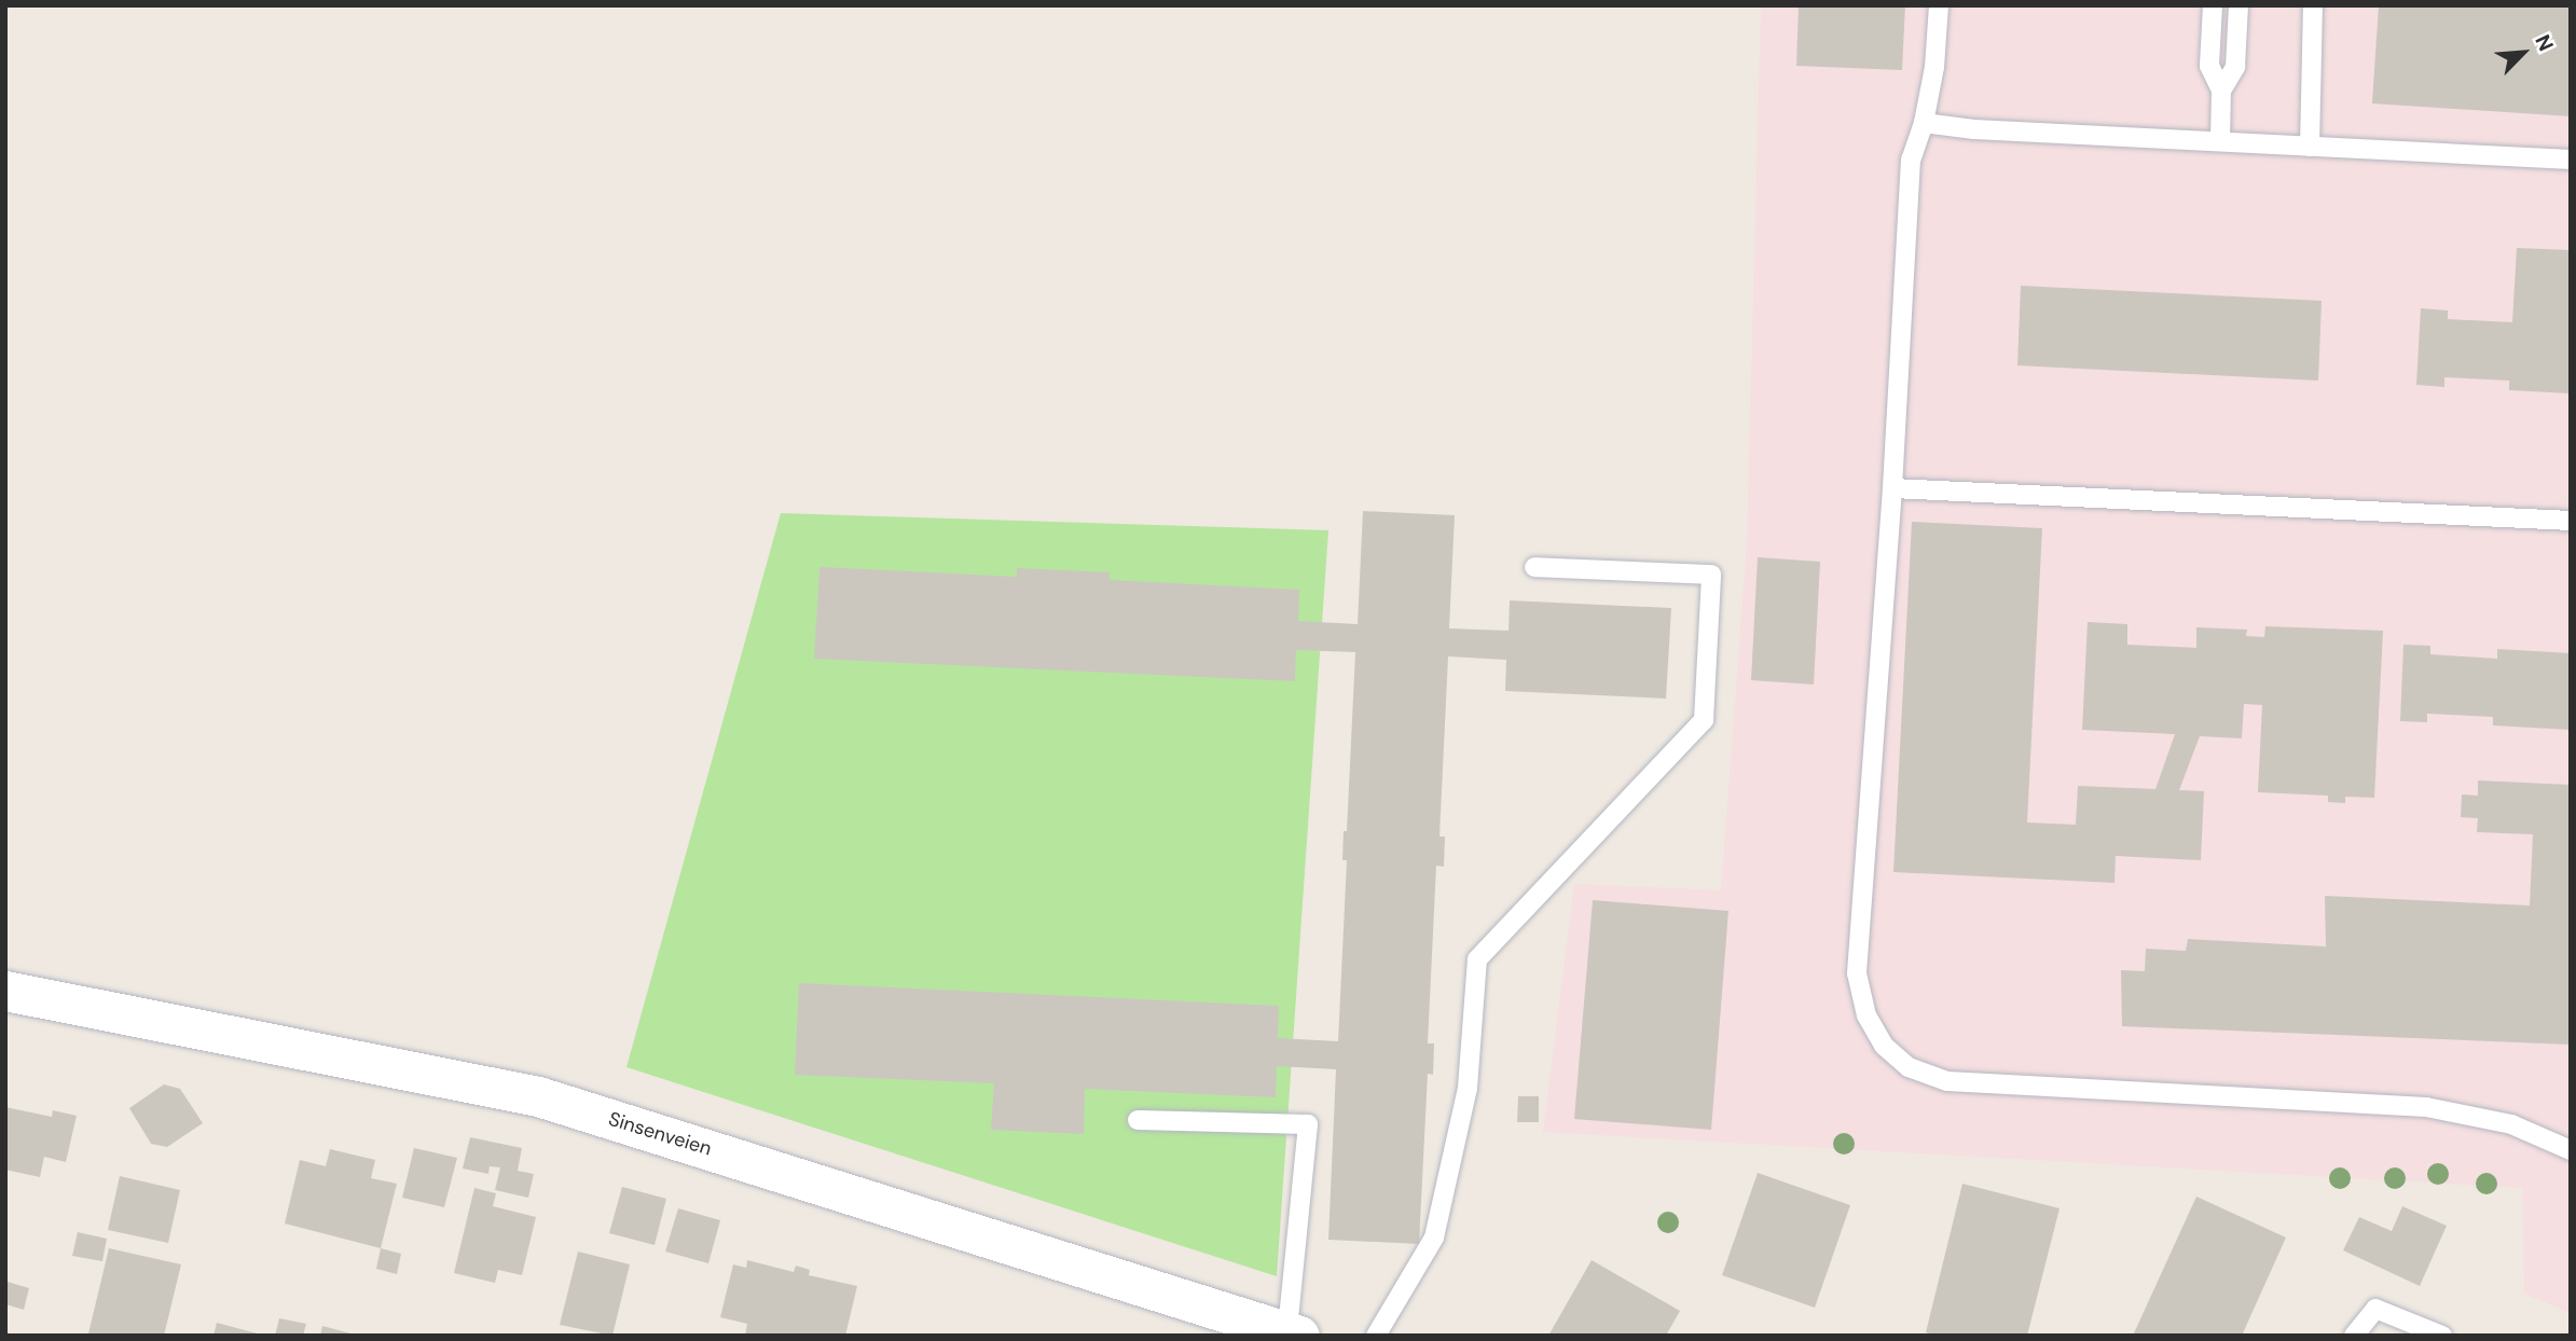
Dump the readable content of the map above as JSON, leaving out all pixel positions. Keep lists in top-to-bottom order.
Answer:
{
  "streets": {
    "street": ["Sinsenveien"]
  },
  "north": "top right"
}
